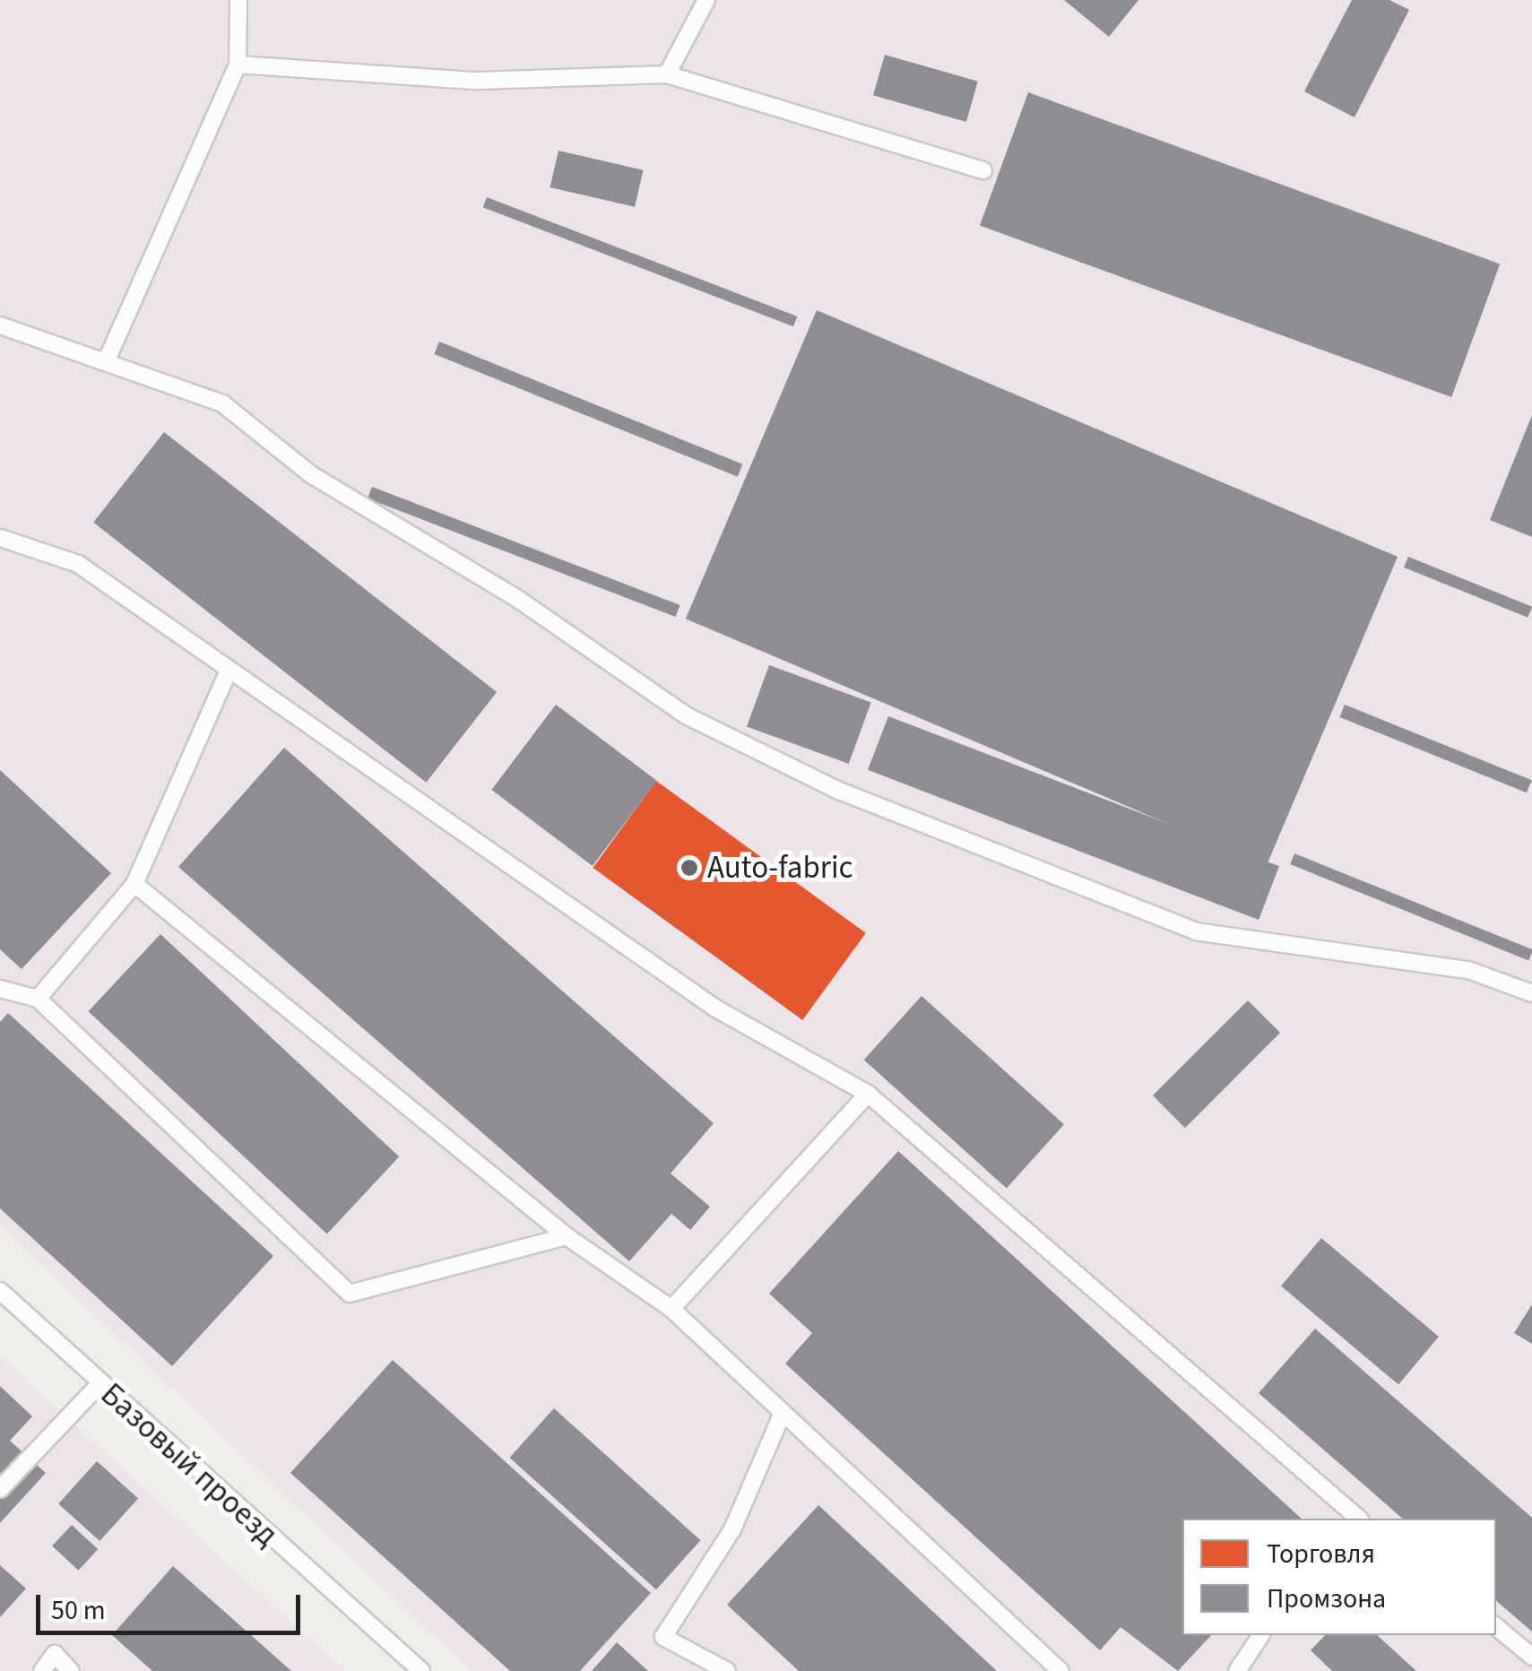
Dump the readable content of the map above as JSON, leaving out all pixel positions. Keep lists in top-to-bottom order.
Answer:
{
  "streets": {
    "lane": ["Базовый проезд"]
  },
  "places": ["Auto-fabric"],
  "legend": ["Торговля", "Промзона"],
  "scale_bar": "50 m"
}
